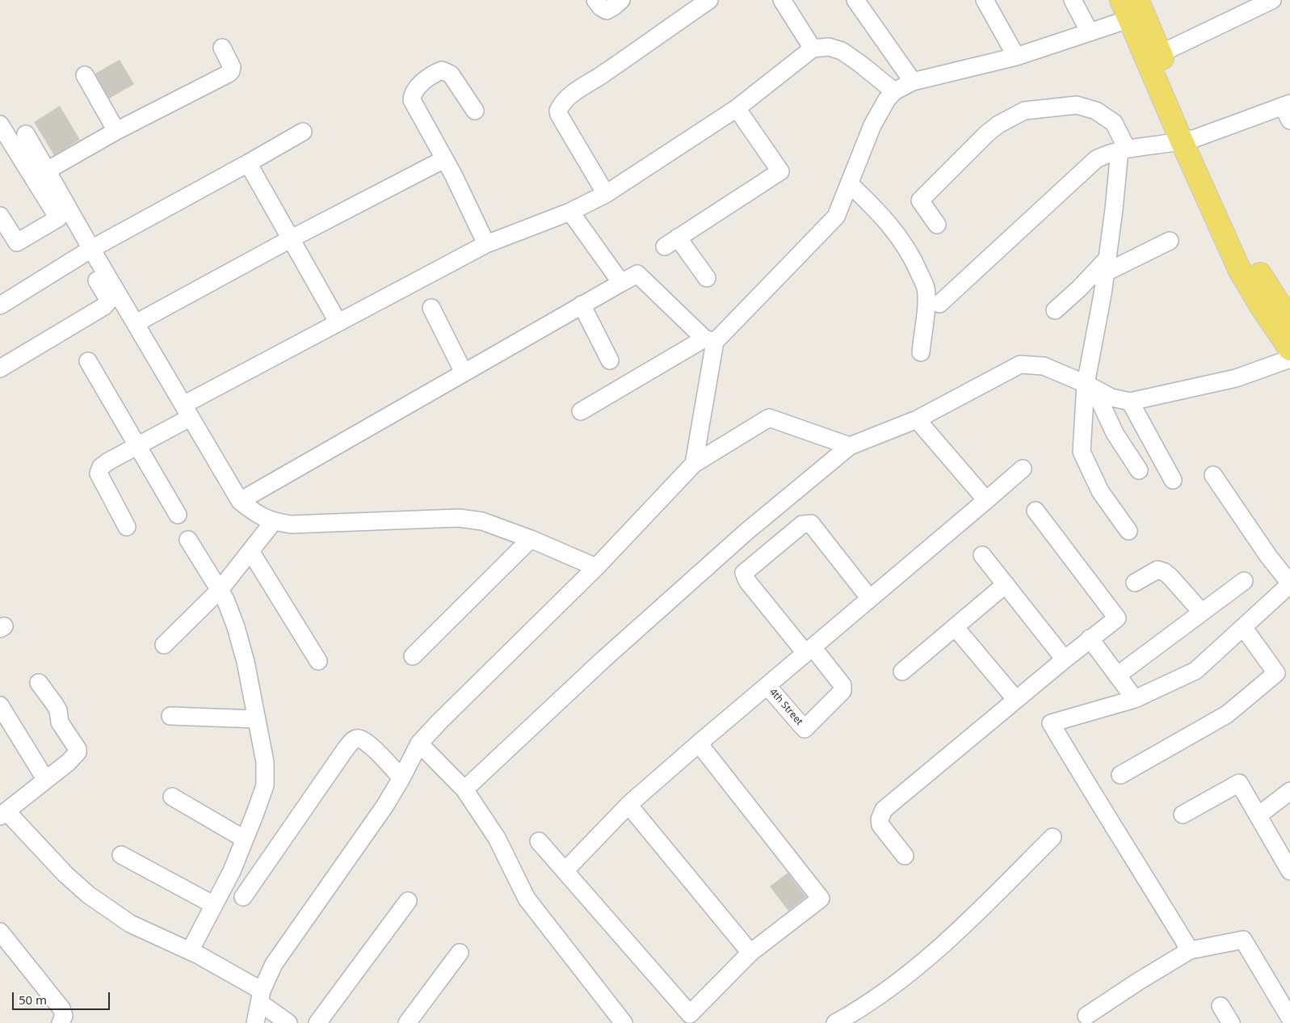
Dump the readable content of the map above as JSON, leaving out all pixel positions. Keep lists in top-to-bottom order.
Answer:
{
  "streets": {
    "street": ["4th Street"]
  },
  "scale_bar": "50 m"
}
